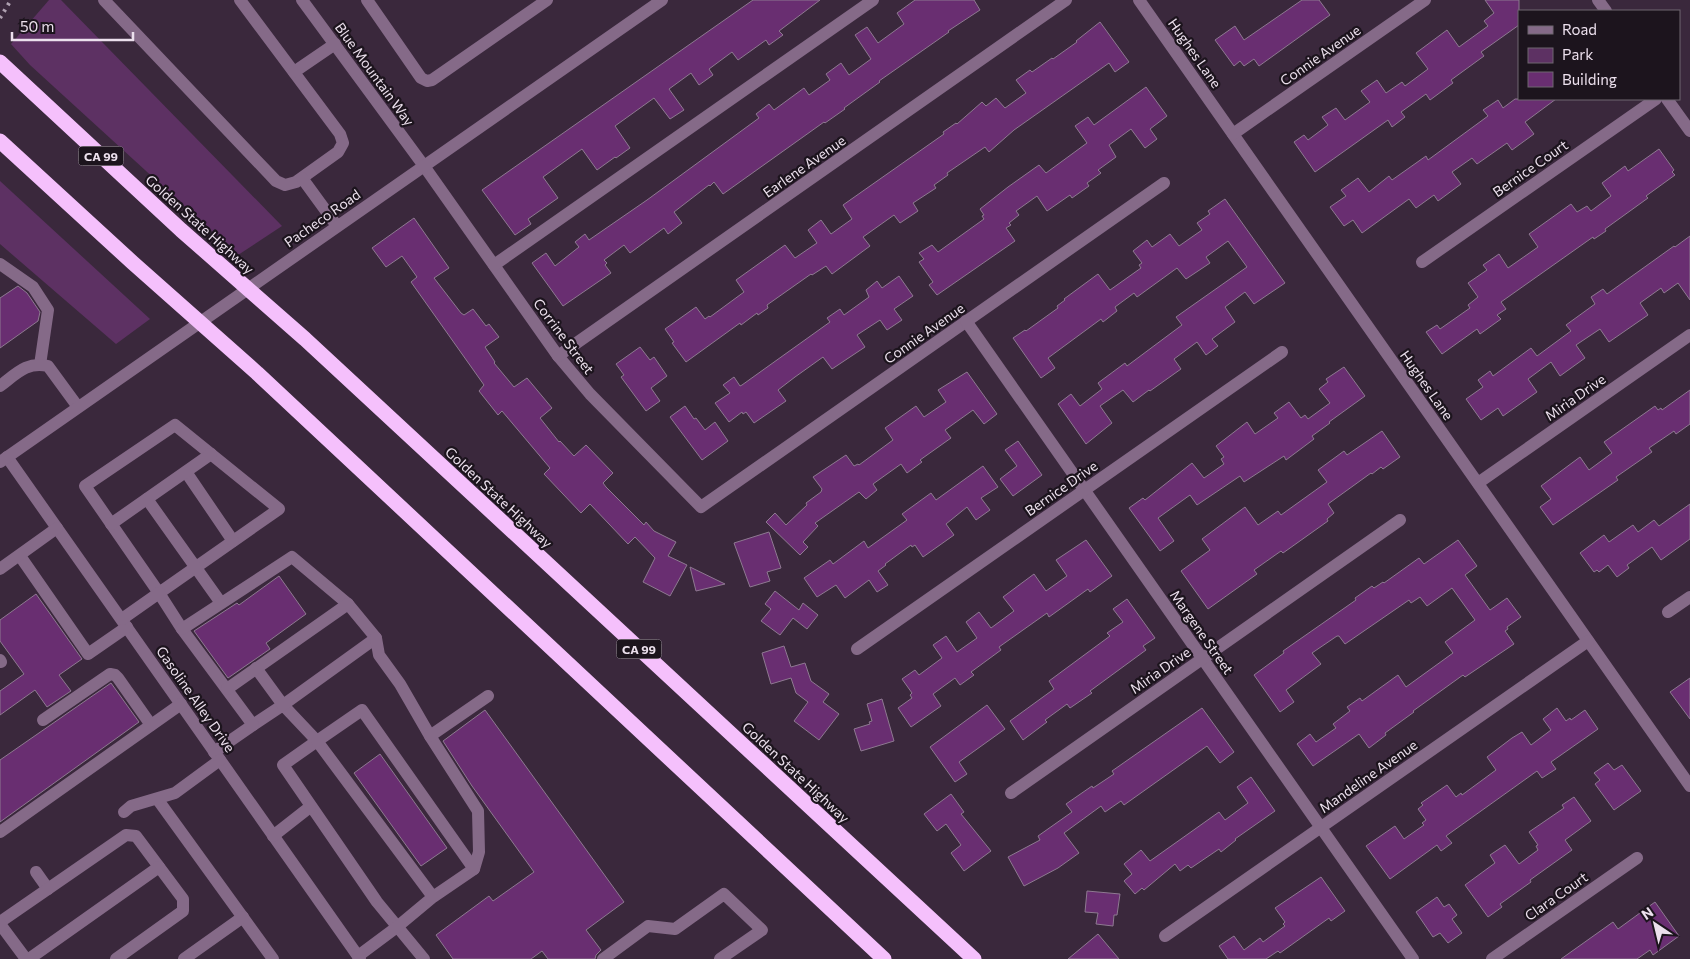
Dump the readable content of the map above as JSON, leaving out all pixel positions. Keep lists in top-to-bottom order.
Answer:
{
  "streets": {
    "highway": ["CA 99", "Golden State Highway"],
    "street": [
      "Hughes Lane",
      "Connie Avenue",
      "Blue Mountain Way",
      "Earlene Avenue",
      "Bernice Court",
      "Pacheco Road",
      "Corrine Street",
      "Miria Drive",
      "Bernice Drive",
      "Margene Street",
      "Gasoline Alley Drive",
      "Mandeline Avenue",
      "Clara Court"
    ]
  },
  "crossings": [
    ["Hughes Lane", "Connie Avenue"],
    ["Hughes Lane", "Miria Drive"],
    ["Hughes Lane", "Mandeline Avenue"],
    ["Connie Avenue", "Corrine Street"],
    ["Connie Avenue", "Margene Street"],
    ["Blue Mountain Way", "Pacheco Road"],
    ["Blue Mountain Way", "Corrine Street"],
    ["Earlene Avenue", "Corrine Street"],
    ["Pacheco Road", "Corrine Street"],
    ["Pacheco Road", "Gasoline Alley Drive"],
    ["Miria Drive", "Margene Street"],
    ["Bernice Drive", "Margene Street"],
    ["Margene Street", "Mandeline Avenue"]
  ],
  "legend": ["Road", "Park", "Building"],
  "scale_bar": "50 m",
  "north": "top left"
}
